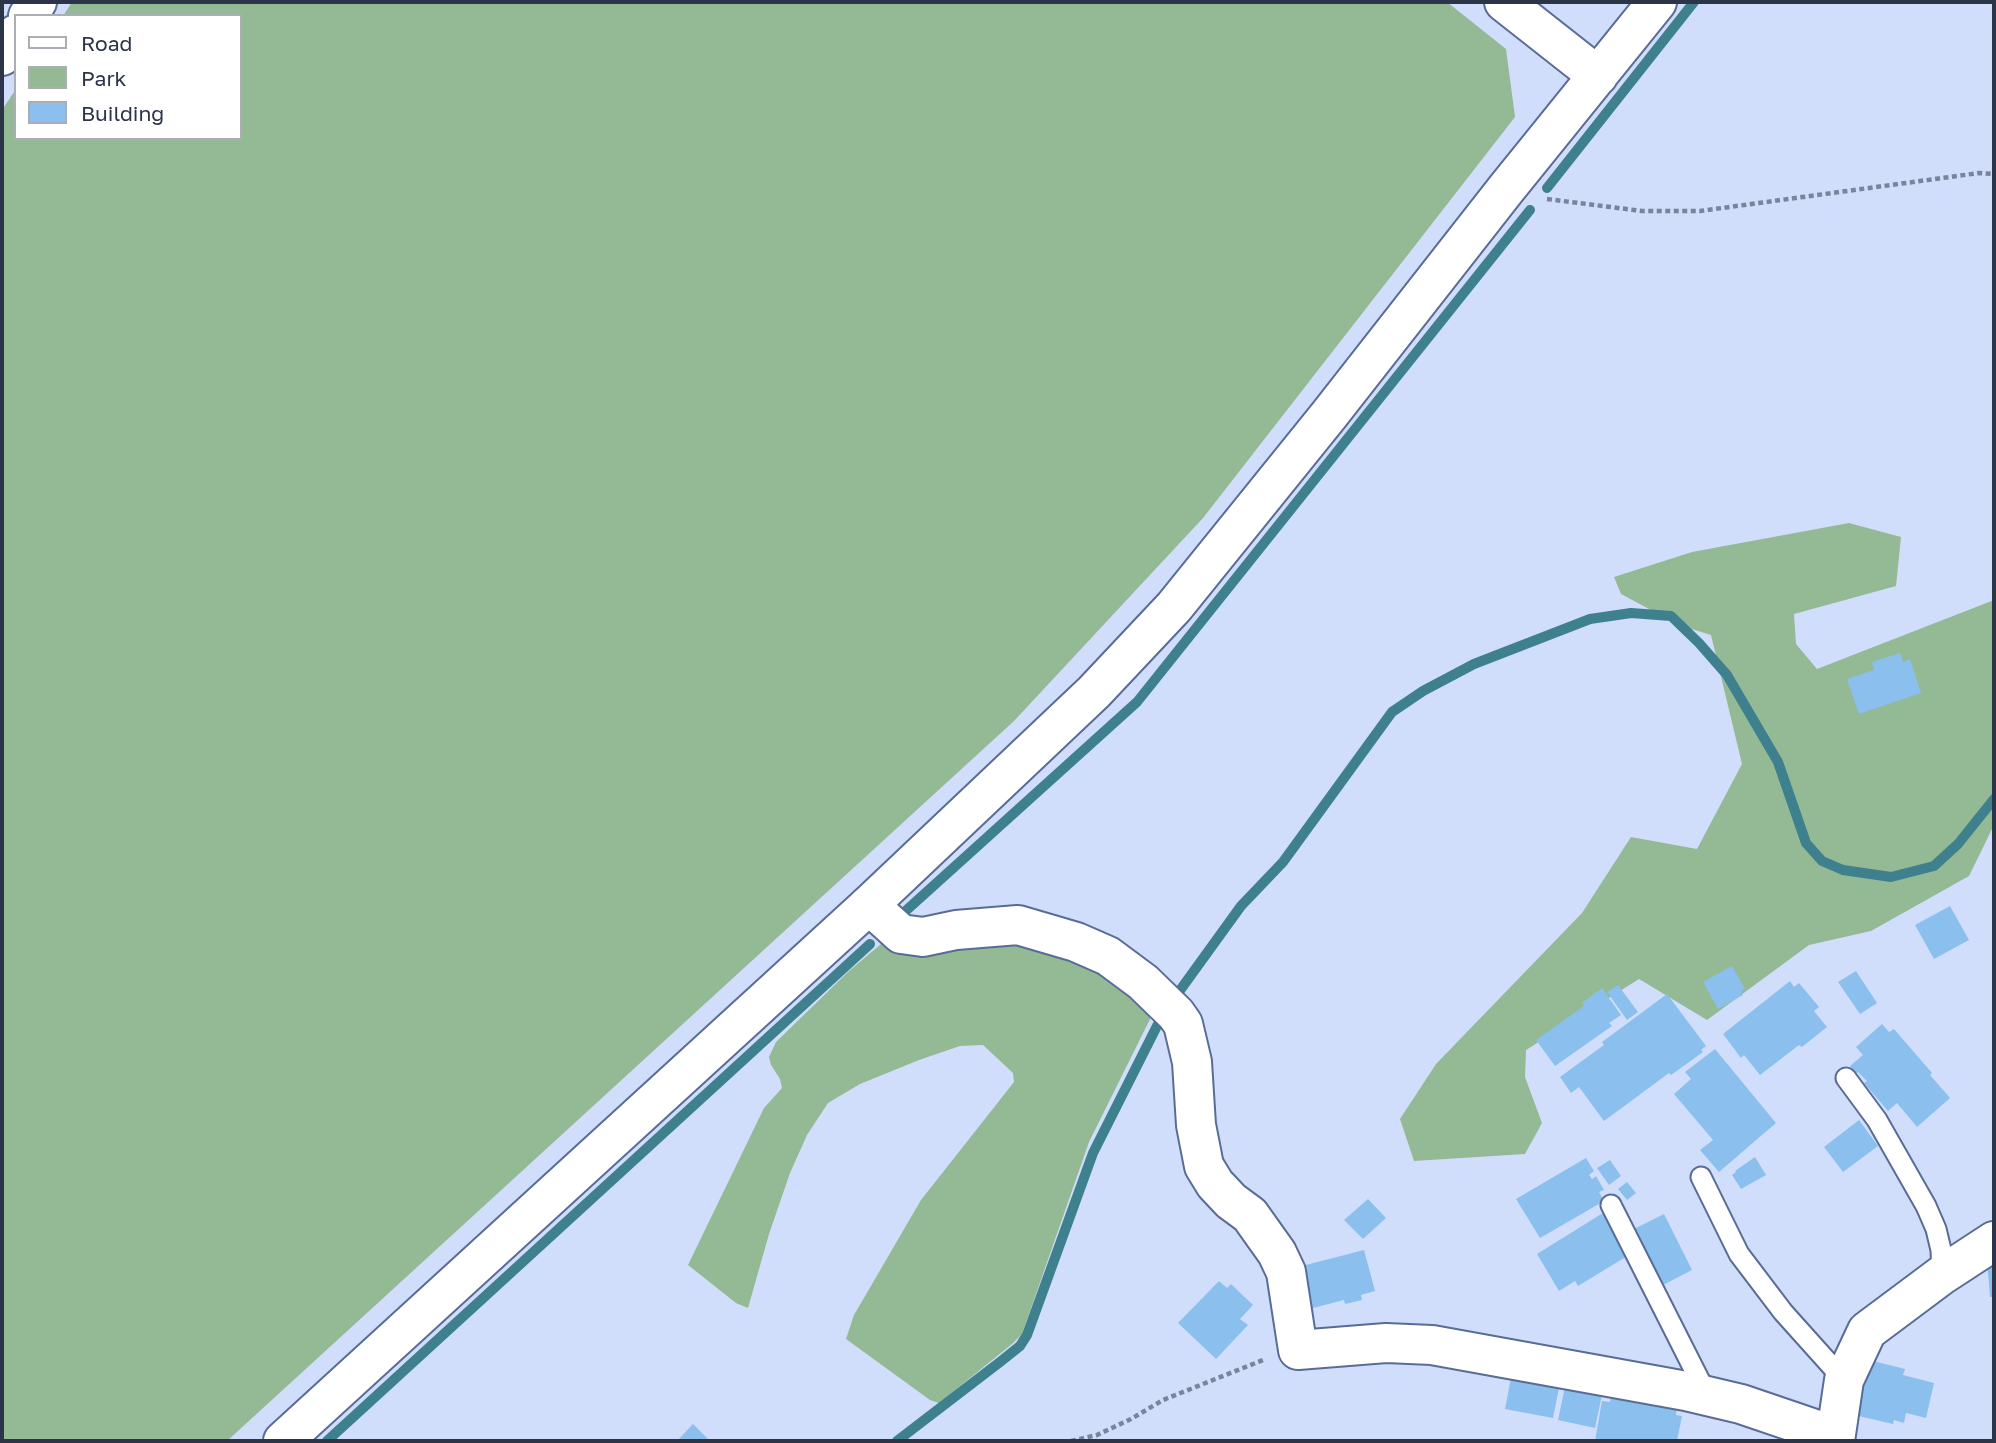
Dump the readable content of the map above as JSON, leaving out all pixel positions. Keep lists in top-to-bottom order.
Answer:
{
  "legend": ["Road", "Park", "Building"]
}
